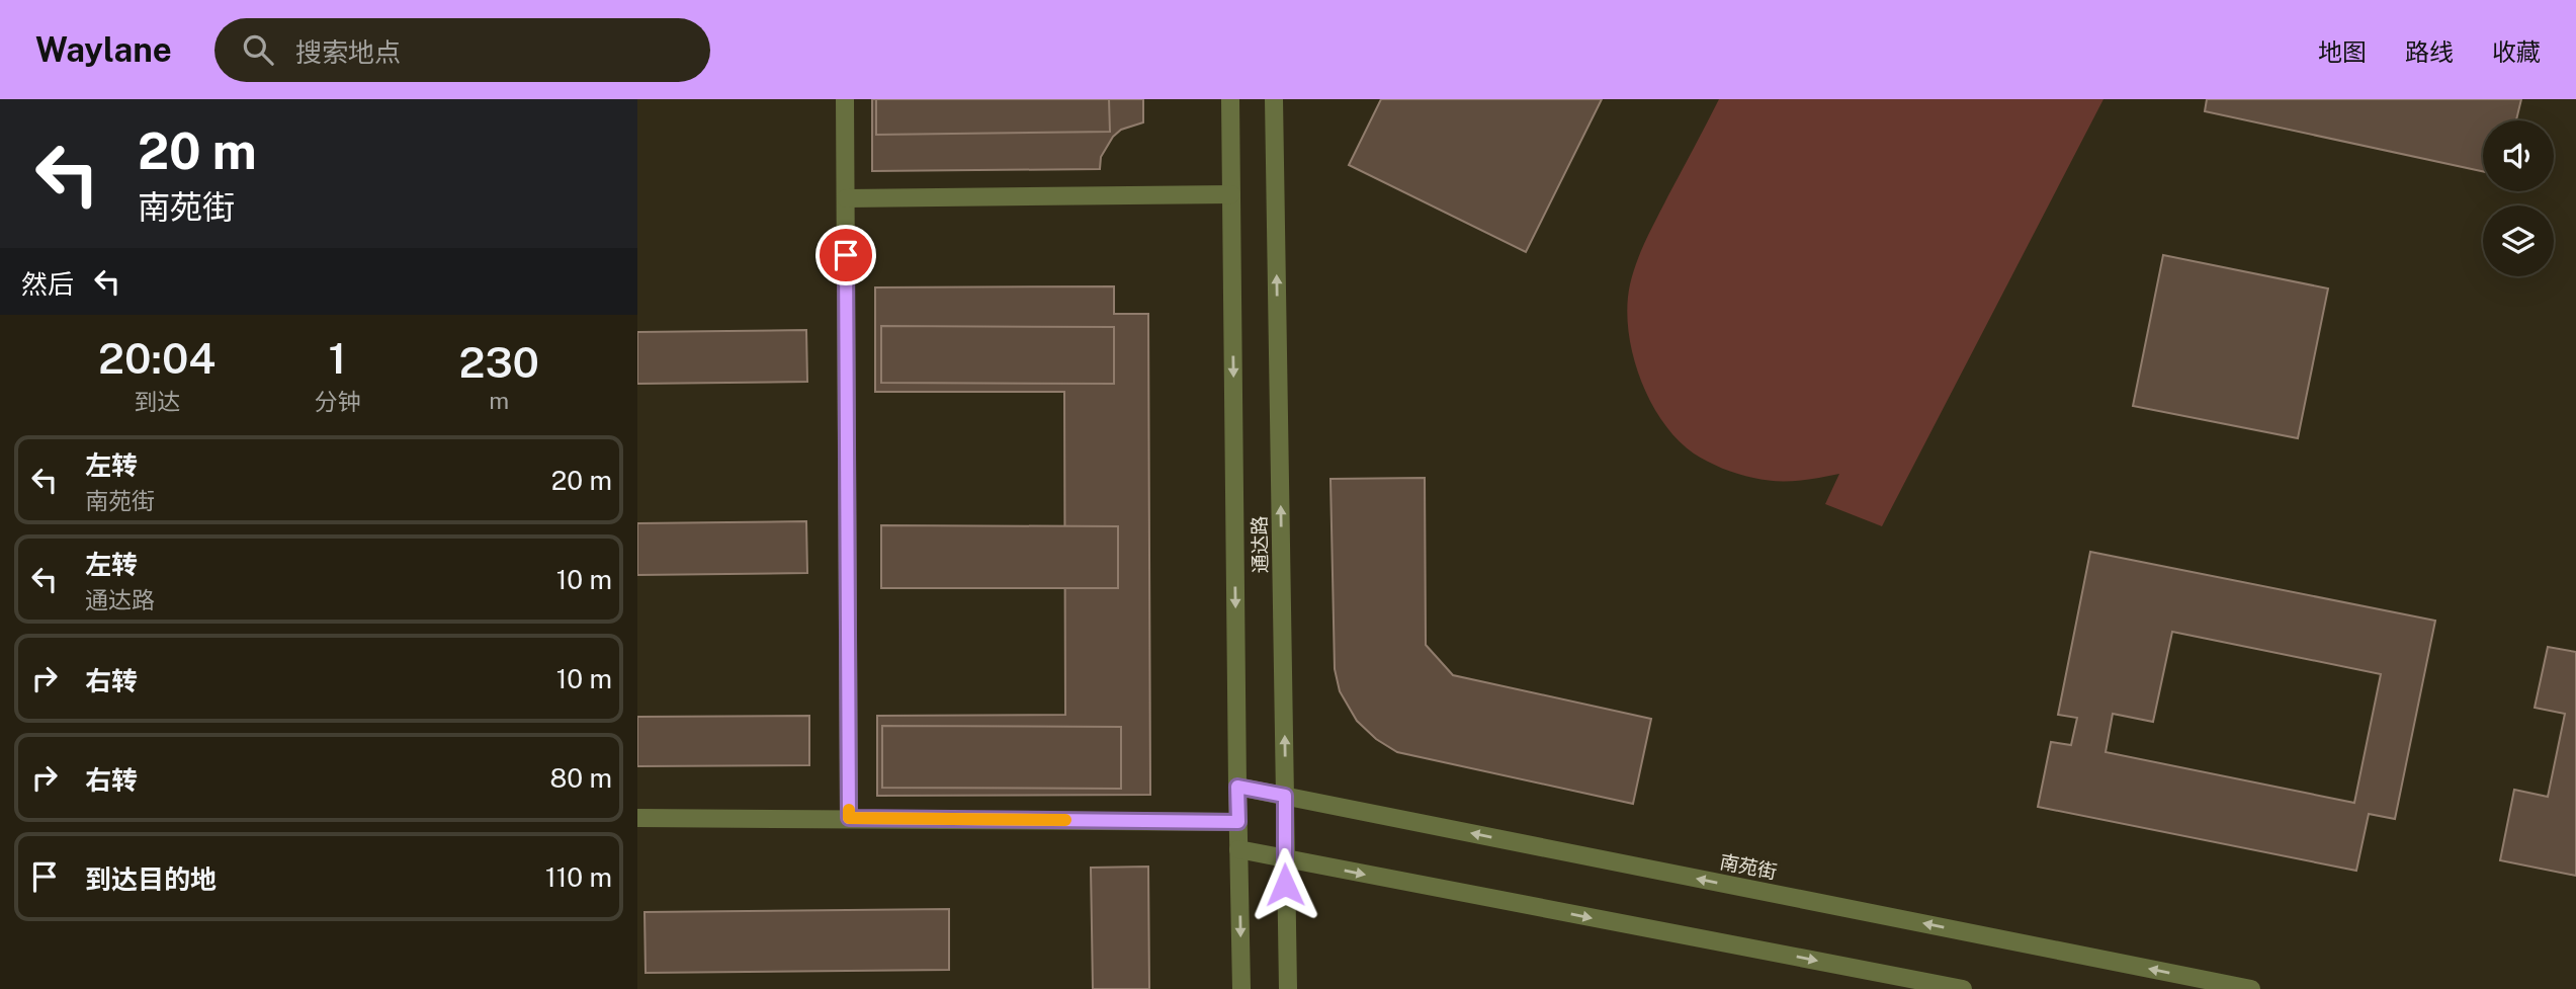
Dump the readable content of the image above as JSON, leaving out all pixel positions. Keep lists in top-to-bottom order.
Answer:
{
  "streets": {
    "street": ["通达路", "南苑街"]
  },
  "crossings": [
    ["通达路", "南苑街"]
  ],
  "page": {
    "header": "Waylane",
    "search": "搜索地点",
    "nav": ["地图", "路线", "收藏"],
    "turn": ["20 m", "南苑街"],
    "then": "然后",
    "eta": [
      "20:04",
      "到达",
      "1",
      "分钟",
      "230",
      "m"
    ],
    "list": [
      {
        "name": "左转",
        "note": "南苑街",
        "value": "20 m"
      },
      {
        "name": "左转",
        "note": "通达路",
        "value": "10 m"
      },
      {
        "name": "右转",
        "value": "10 m"
      },
      {
        "name": "右转",
        "value": "80 m"
      },
      {
        "name": "到达目的地",
        "value": "110 m"
      }
    ]
  }
}
